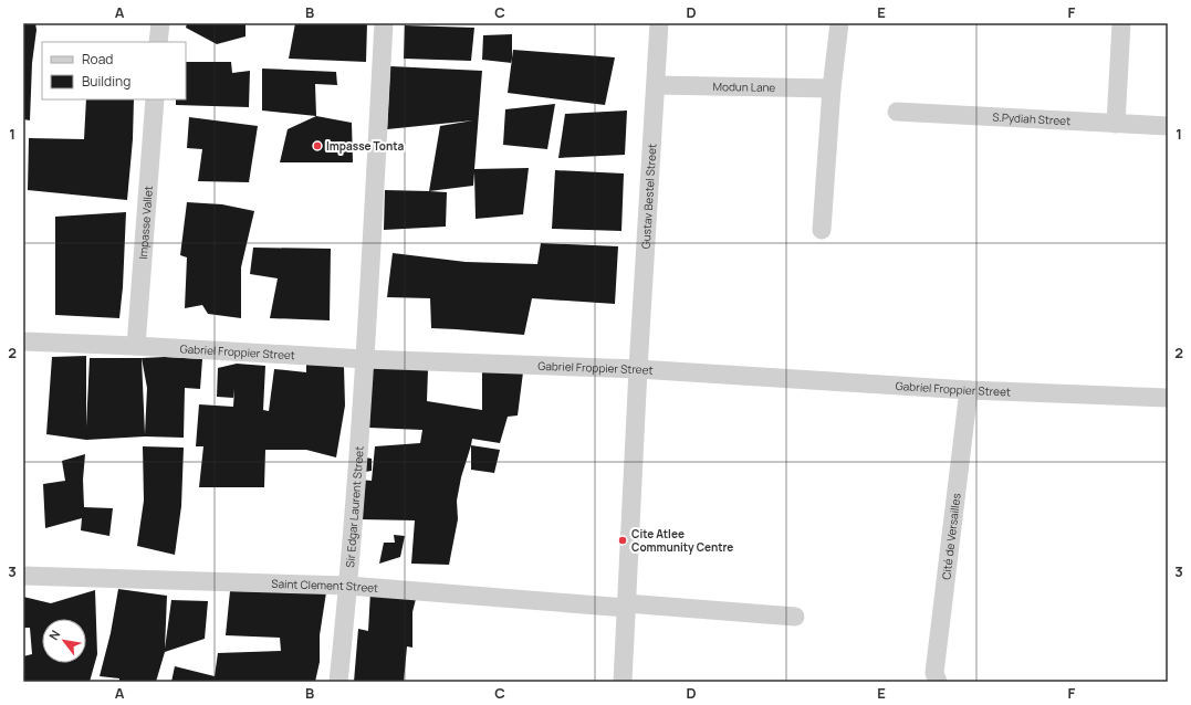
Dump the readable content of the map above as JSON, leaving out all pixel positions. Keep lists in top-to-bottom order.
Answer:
{
  "streets": {
    "street": [
      "Modun Lane",
      "S.Pydiah Street",
      "Gustav Bestel Street",
      "Impasse Vallet",
      "Gabriel Froppier Street",
      "Sir Edgar Laurent Street",
      "Cité de Versailles",
      "Saint Clement Street"
    ]
  },
  "crossings": [
    ["Modun Lane", "Gustav Bestel Street"],
    ["Gustav Bestel Street", "Gabriel Froppier Street"],
    ["Gustav Bestel Street", "Saint Clement Street"],
    ["Impasse Vallet", "Gabriel Froppier Street"],
    ["Gabriel Froppier Street", "Sir Edgar Laurent Street"],
    ["Gabriel Froppier Street", "Cité de Versailles"],
    ["Sir Edgar Laurent Street", "Saint Clement Street"]
  ],
  "places": ["Impasse Tonta", "Cite Atlee Community Centre"],
  "legend": ["Road", "Building"],
  "north": "top left",
  "grid": {
    "columns": [
      "A",
      "B",
      "C",
      "D",
      "E",
      "F"
    ],
    "rows": ["1", "2", "3"]
  }
}
